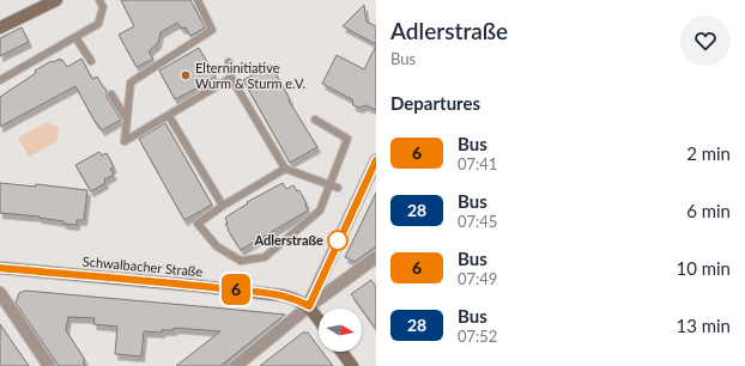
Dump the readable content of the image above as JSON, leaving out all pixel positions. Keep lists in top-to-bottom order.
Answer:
{
  "streets": {
    "street": ["Schwalbacher Straße"]
  },
  "places": ["Elterninitiative Wurm & Sturm e.V.", "Adlerstraße"],
  "lines": ["bus line 6"],
  "north": "right",
  "page": {
    "on_map": "6",
    "heading": [
      ["Adlerstraße", "Bus"],
      "Departures"
    ],
    "list": [
      {
        "mark": "6",
        "name": "Bus",
        "note": "07:41",
        "value": "2 min"
      },
      {
        "mark": "28",
        "name": "Bus",
        "note": "07:45",
        "value": "6 min"
      },
      {
        "mark": "6",
        "name": "Bus",
        "note": "07:49",
        "value": "10 min"
      },
      {
        "mark": "28",
        "name": "Bus",
        "note": "07:52",
        "value": "13 min"
      }
    ]
  }
}
